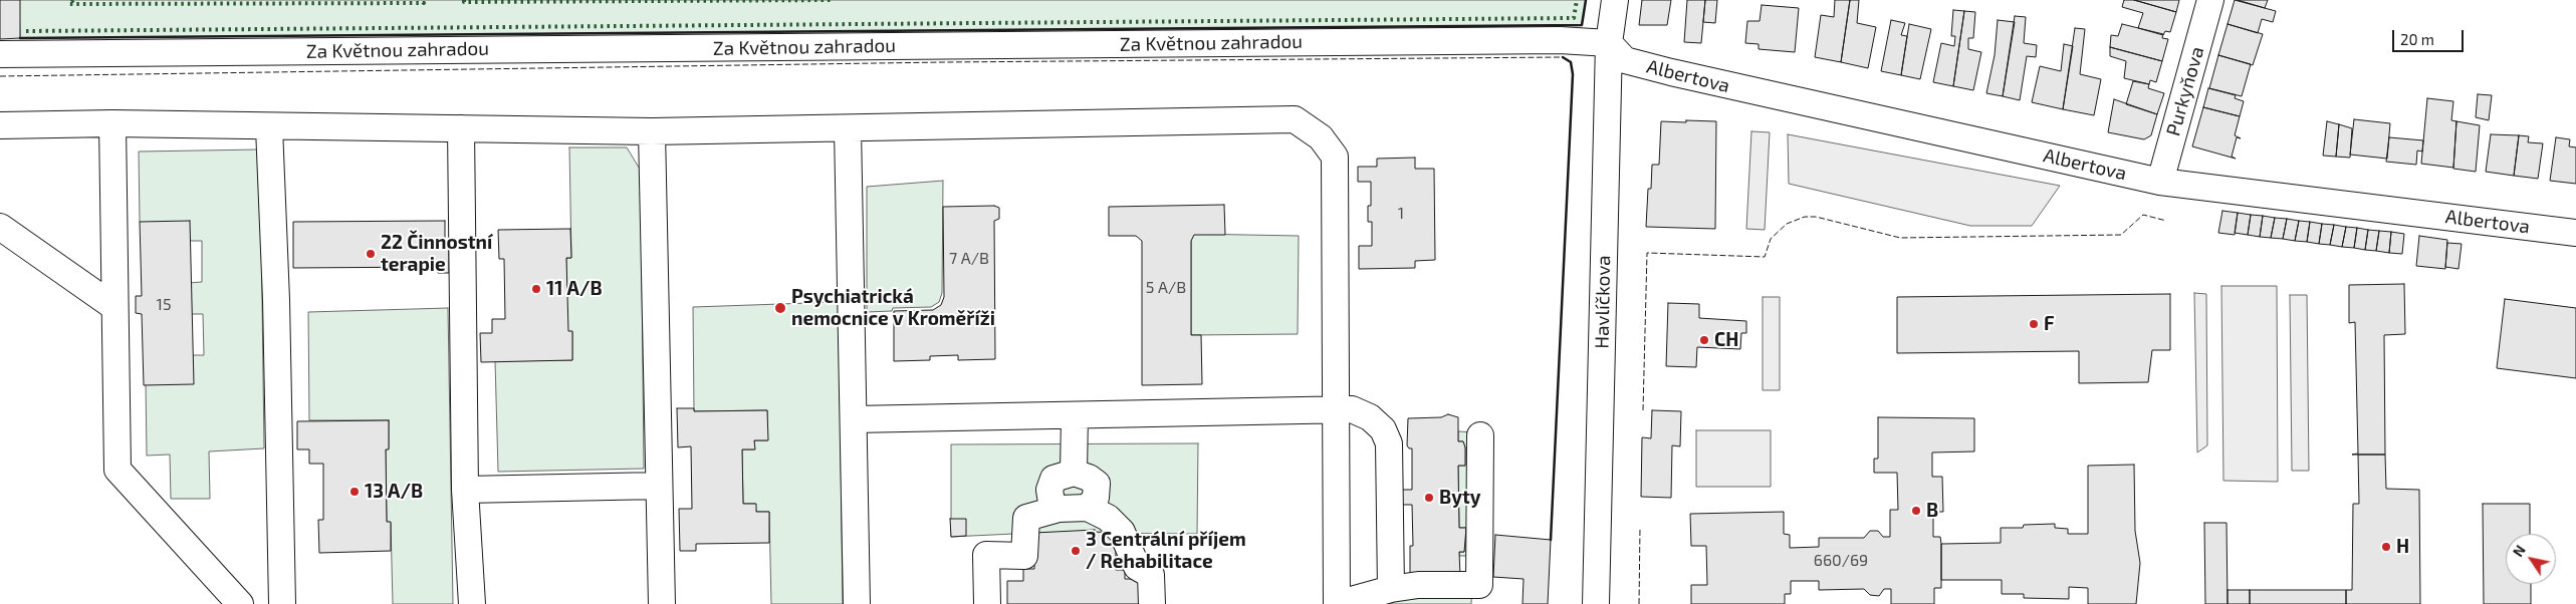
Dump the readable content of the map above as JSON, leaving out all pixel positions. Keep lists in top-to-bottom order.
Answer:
{
  "streets": {
    "street": [
      "Za Květnou zahradou",
      "Albertova",
      "Purkyňova",
      "Havlíčkova"
    ]
  },
  "crossings": [
    ["Za Květnou zahradou", "Albertova"],
    ["Za Květnou zahradou", "Havlíčkova"],
    ["Albertova", "Purkyňova"],
    ["Albertova", "Havlíčkova"]
  ],
  "places": [
    "22 Činnostní terapie",
    "11 A/B",
    "Psychiatrická nemocnice v Kroměříži",
    "F",
    "CH",
    "13 A/B",
    "Byty",
    "B",
    "H",
    "3 Centrální příjem / Rehabilitace"
  ],
  "house_numbers": [
    "1",
    "7 A/B",
    "5 A/B",
    "15",
    "660/69"
  ],
  "scale_bar": "20 m",
  "north": "top left"
}
